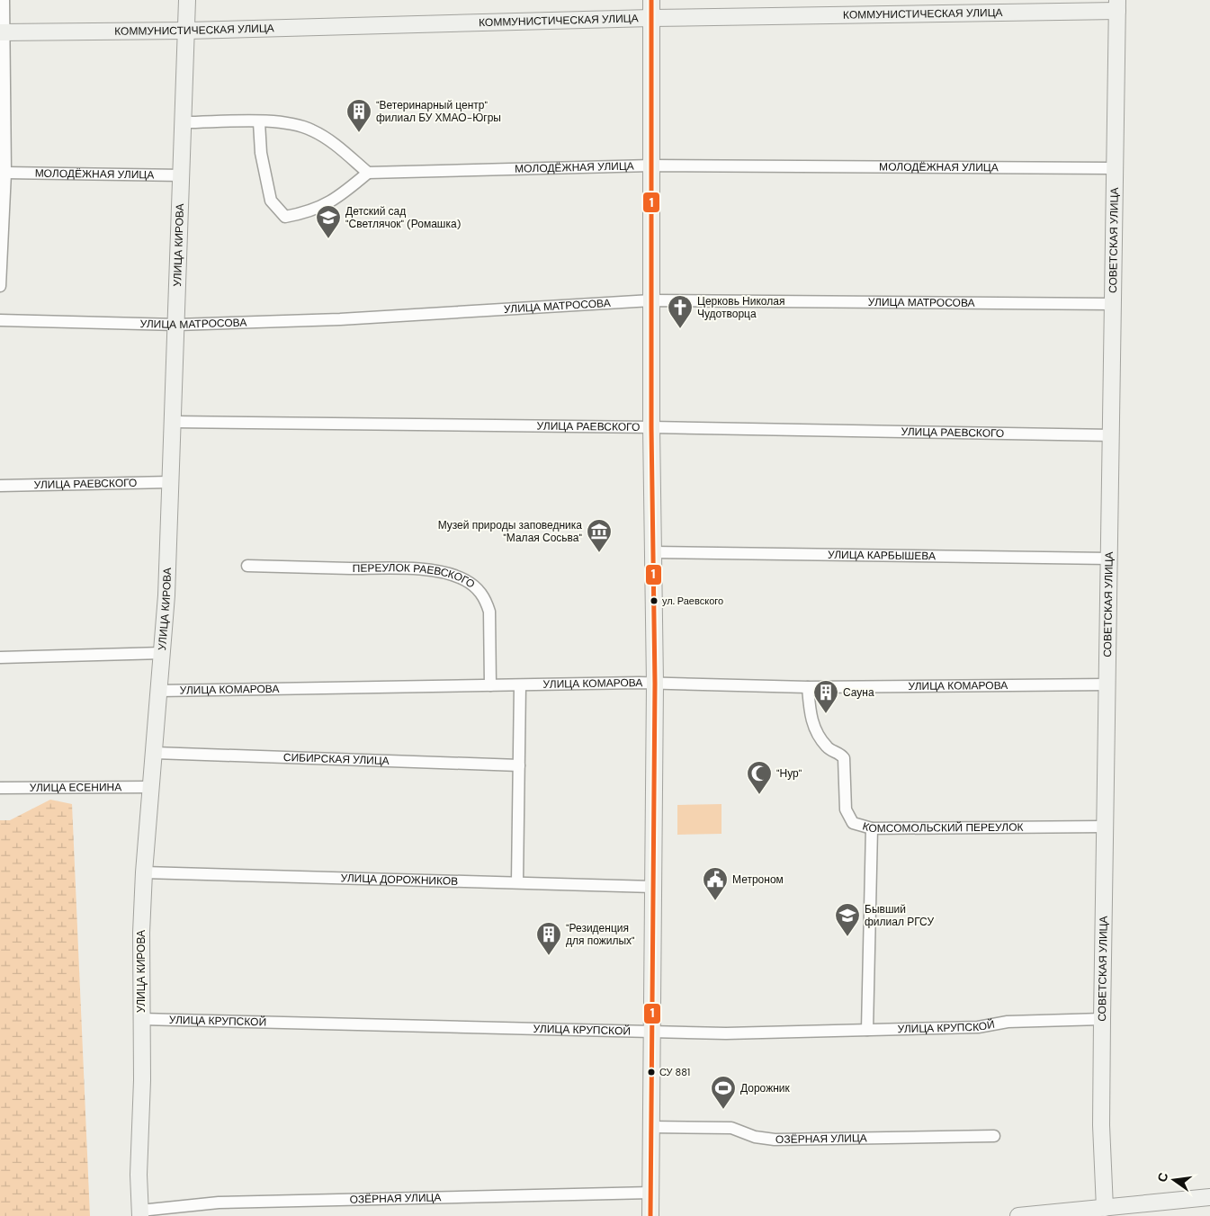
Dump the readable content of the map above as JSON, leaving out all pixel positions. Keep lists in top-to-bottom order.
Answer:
{
  "streets": {
    "street": [
      "КОММУНИСТИЧЕСКАЯ УЛИЦА",
      "МОЛОДЁЖНАЯ УЛИЦА",
      "СОВЕТСКАЯ УЛИЦА",
      "УЛИЦА КИРОВА",
      "УЛИЦА МАТРОСОВА",
      "УЛИЦА РАЕВСКОГО",
      "УЛИЦА КАРБЫШЕВА",
      "ПЕРЕУЛОК РАЕВСКОГО",
      "УЛИЦА КОМАРОВА",
      "СИБИРСКАЯ УЛИЦА",
      "УЛИЦА ЕСЕНИНА",
      "КОМСОМОЛЬСКИЙ ПЕРЕУЛОК",
      "УЛИЦА ДОРОЖНИКОВ",
      "УЛИЦА КРУПСКОЙ",
      "ОЗЁРНАЯ УЛИЦА"
    ]
  },
  "crossings": [
    ["КОММУНИСТИЧЕСКАЯ УЛИЦА", "СОВЕТСКАЯ УЛИЦА"],
    ["КОММУНИСТИЧЕСКАЯ УЛИЦА", "УЛИЦА КИРОВА"],
    ["МОЛОДЁЖНАЯ УЛИЦА", "СОВЕТСКАЯ УЛИЦА"],
    ["МОЛОДЁЖНАЯ УЛИЦА", "УЛИЦА КИРОВА"],
    ["СОВЕТСКАЯ УЛИЦА", "УЛИЦА МАТРОСОВА"],
    ["СОВЕТСКАЯ УЛИЦА", "УЛИЦА РАЕВСКОГО"],
    ["СОВЕТСКАЯ УЛИЦА", "УЛИЦА КАРБЫШЕВА"],
    ["СОВЕТСКАЯ УЛИЦА", "УЛИЦА КОМАРОВА"],
    ["СОВЕТСКАЯ УЛИЦА", "КОМСОМОЛЬСКИЙ ПЕРЕУЛОК"],
    ["СОВЕТСКАЯ УЛИЦА", "УЛИЦА КРУПСКОЙ"],
    ["УЛИЦА КИРОВА", "УЛИЦА МАТРОСОВА"],
    ["УЛИЦА КИРОВА", "УЛИЦА РАЕВСКОГО"],
    ["УЛИЦА КИРОВА", "УЛИЦА КОМАРОВА"],
    ["УЛИЦА КИРОВА", "СИБИРСКАЯ УЛИЦА"],
    ["УЛИЦА КИРОВА", "УЛИЦА ЕСЕНИНА"],
    ["УЛИЦА КИРОВА", "УЛИЦА ДОРОЖНИКОВ"],
    ["УЛИЦА КИРОВА", "УЛИЦА КРУПСКОЙ"],
    ["УЛИЦА КИРОВА", "ОЗЁРНАЯ УЛИЦА"],
    ["ПЕРЕУЛОК РАЕВСКОГО", "УЛИЦА КОМАРОВА"],
    ["УЛИЦА КОМАРОВА", "КОМСОМОЛЬСКИЙ ПЕРЕУЛОК"]
  ],
  "places": {
    "building": ["\"Ветеринарный центр\" филиал БУ ХМАО-Югры", "Сауна", "\"Резиденция для пожилых\""],
    "school or university": ["Детский сад \"Светлячок\" (Ромашка)", "Бывший филиал РГСУ"],
    "church": ["Церковь Николая Чудотворца"],
    "museum": ["Музей природы заповедника \"Малая Сосьва\""],
    "other": ["ул. Раевского", "СУ 881"],
    "mosque": ["\"Нур\""],
    "public building": ["Метроном"],
    "sports": ["Дорожник"]
  },
  "lines": ["transit line 1"],
  "north": "left"
}
